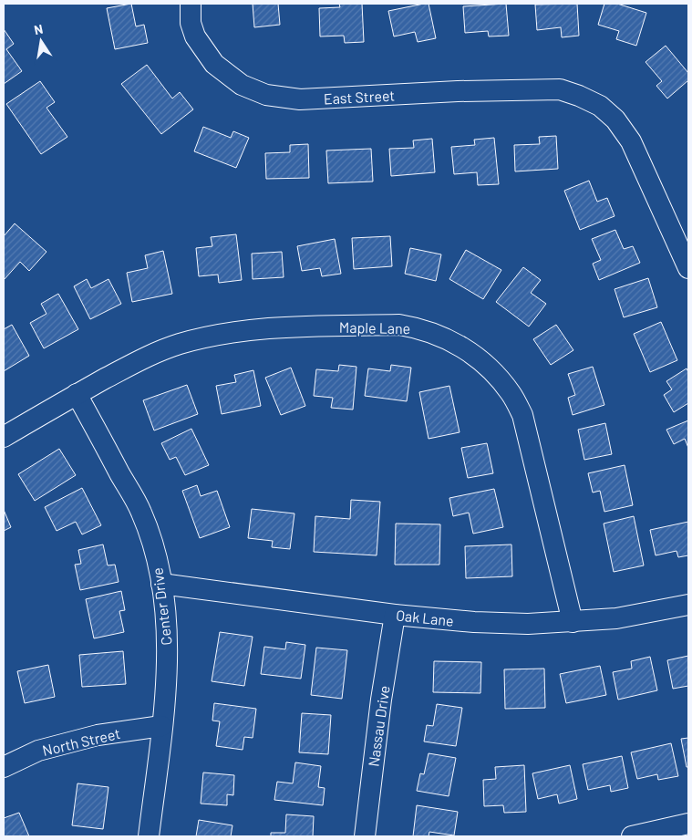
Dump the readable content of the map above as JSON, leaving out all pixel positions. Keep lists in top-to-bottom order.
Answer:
{
  "streets": {
    "street": [
      "East Street",
      "Maple Lane",
      "Center Drive",
      "Oak Lane",
      "Nassau Drive",
      "North Street"
    ]
  },
  "crossings": [
    ["Maple Lane", "Center Drive"],
    ["Maple Lane", "Oak Lane"],
    ["Center Drive", "Oak Lane"],
    ["Center Drive", "North Street"],
    ["Oak Lane", "Nassau Drive"]
  ],
  "north": "top"
}
